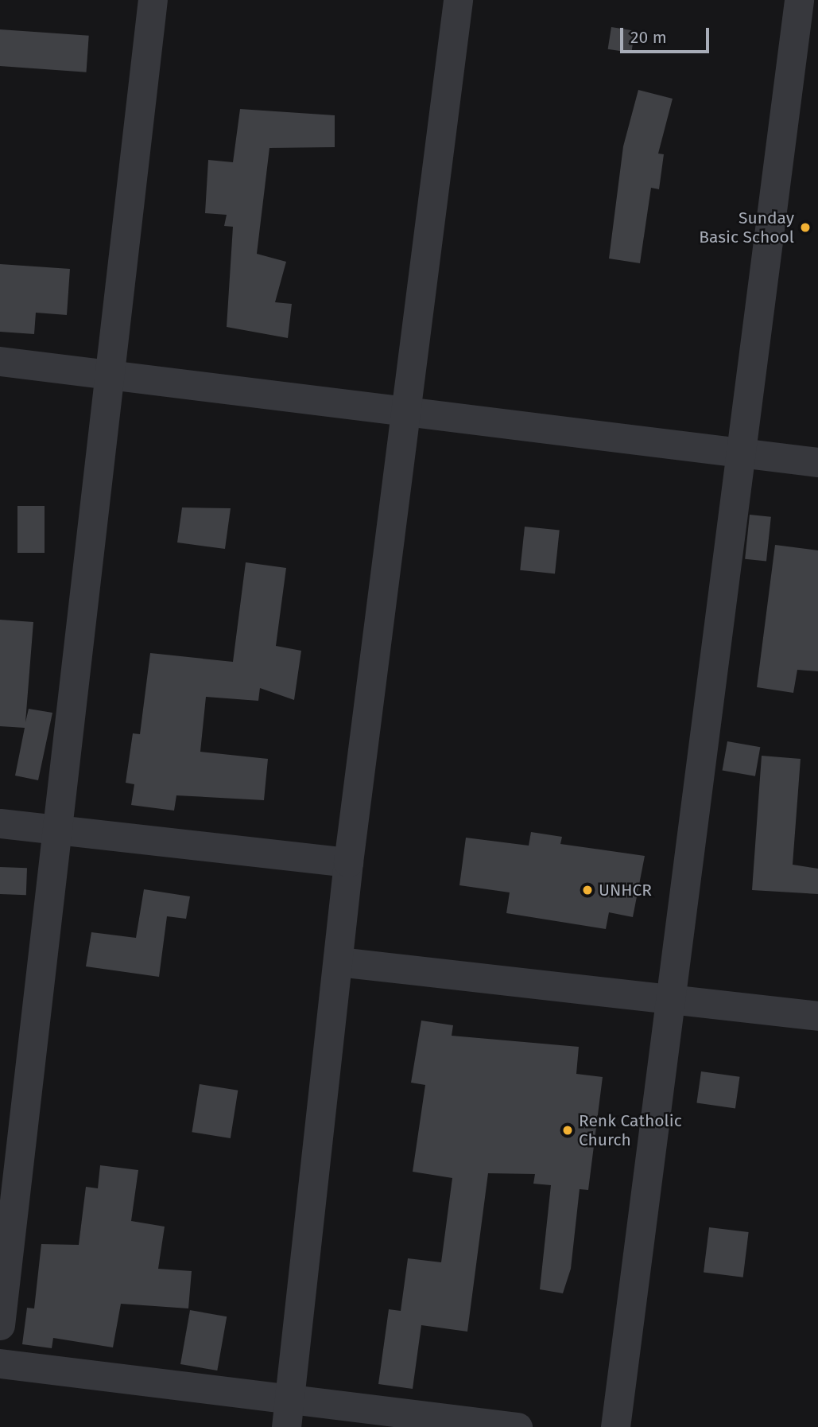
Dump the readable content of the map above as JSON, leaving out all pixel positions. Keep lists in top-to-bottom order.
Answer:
{
  "places": ["Sunday Basic School", "UNHCR", "Renk Catholic Church"],
  "scale_bar": "20 m"
}
